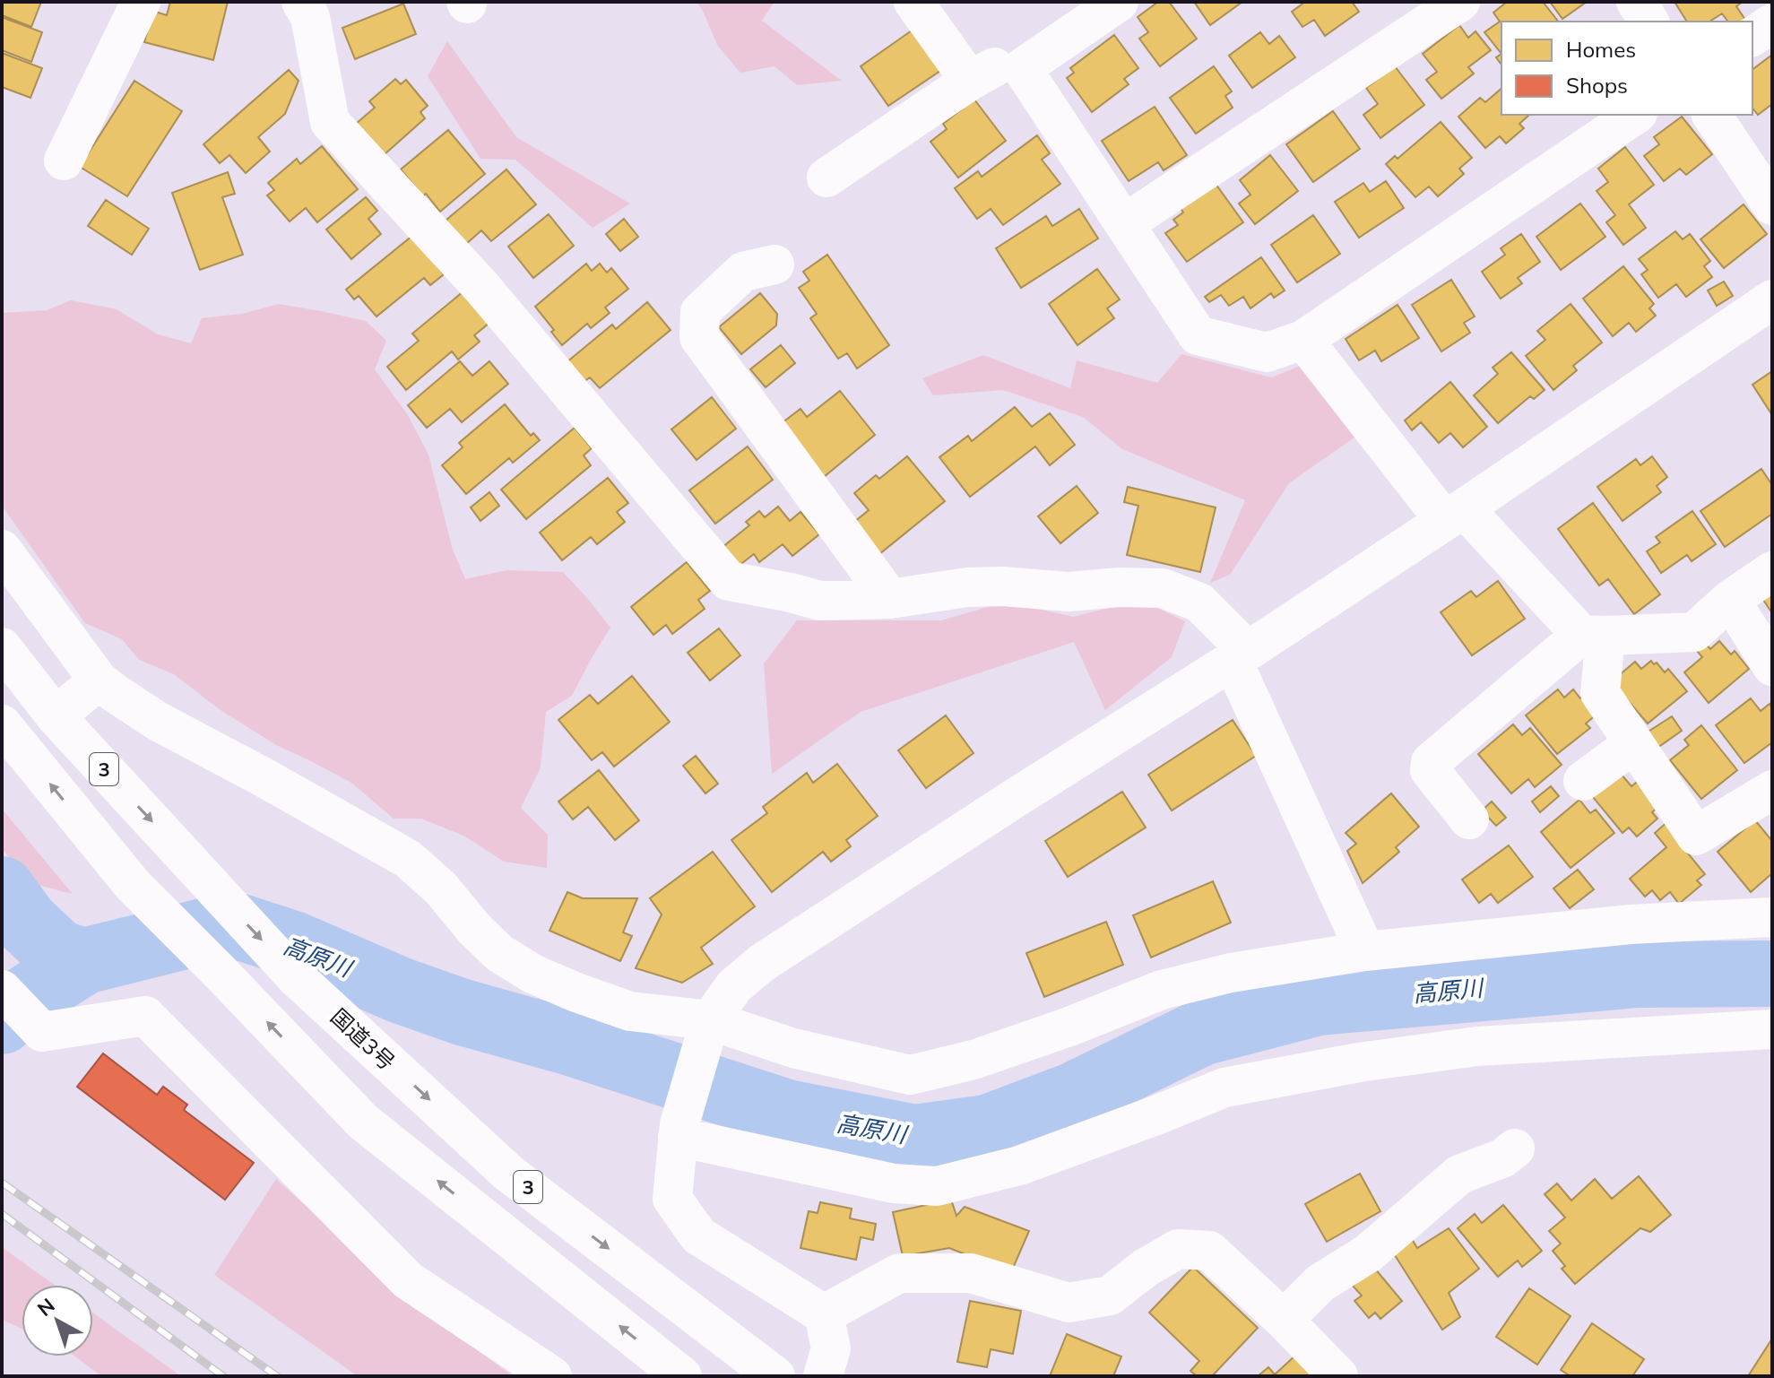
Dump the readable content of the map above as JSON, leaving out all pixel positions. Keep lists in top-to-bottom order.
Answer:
{
  "streets": {
    "main road": ["3", "国道3号"]
  },
  "water": ["高原川"],
  "legend": ["Homes", "Shops"],
  "north": "top left"
}
